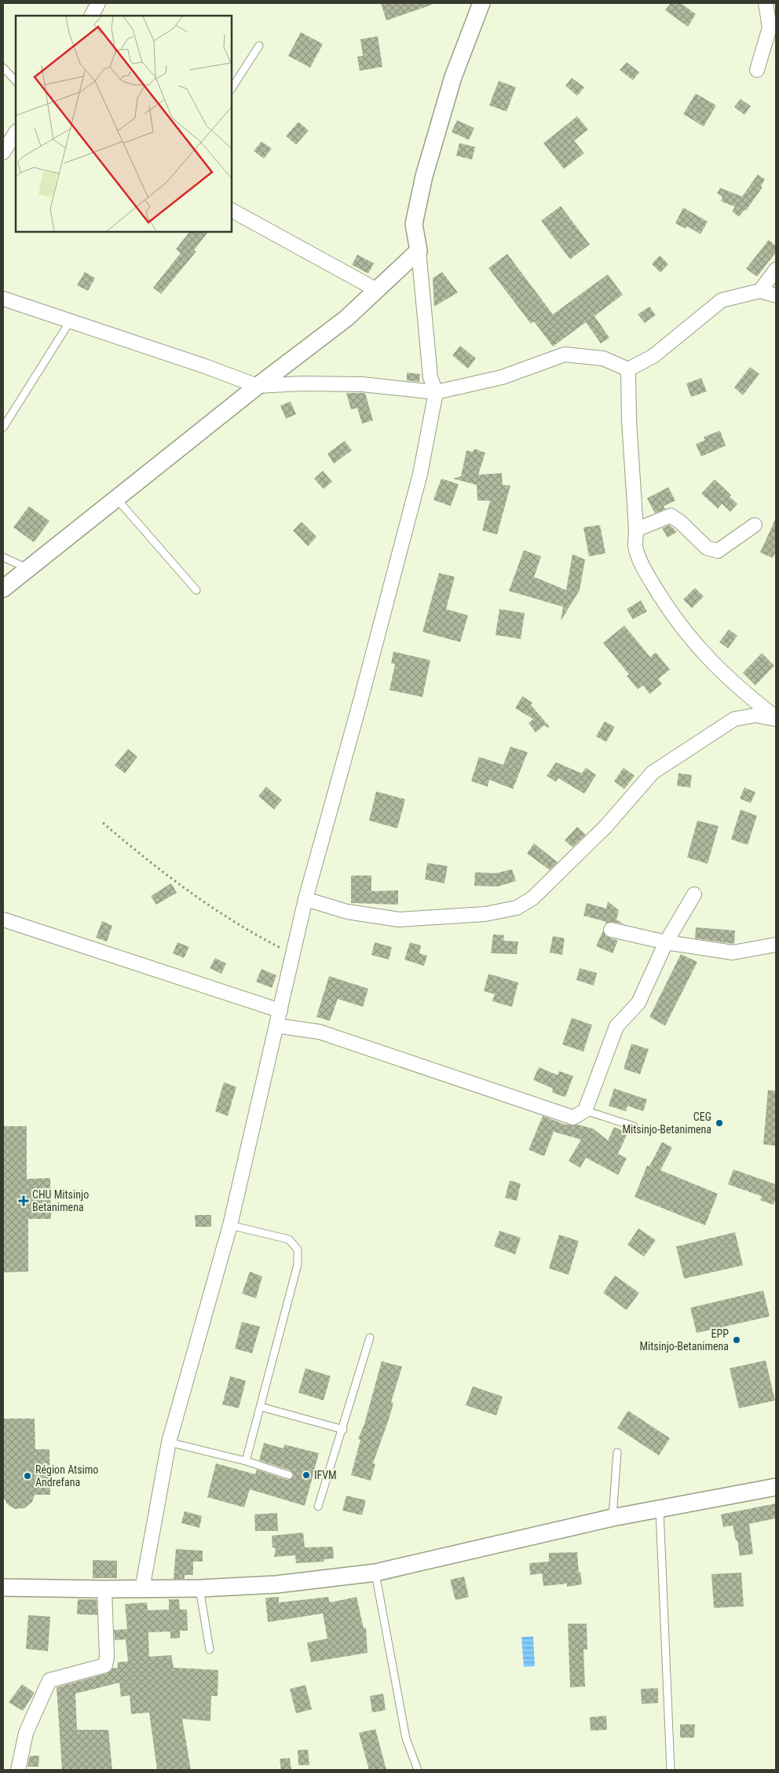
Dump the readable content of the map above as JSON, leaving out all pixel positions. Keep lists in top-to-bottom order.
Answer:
{
  "places": {
    "other": [
      "CEG Mitsinjo-Betanimena",
      "EPP Mitsinjo-Betanimena",
      "IFVM",
      "Région Atsimo Andrefana"
    ],
    "health": ["CHU Mitsinjo Betanimena"]
  }
}
